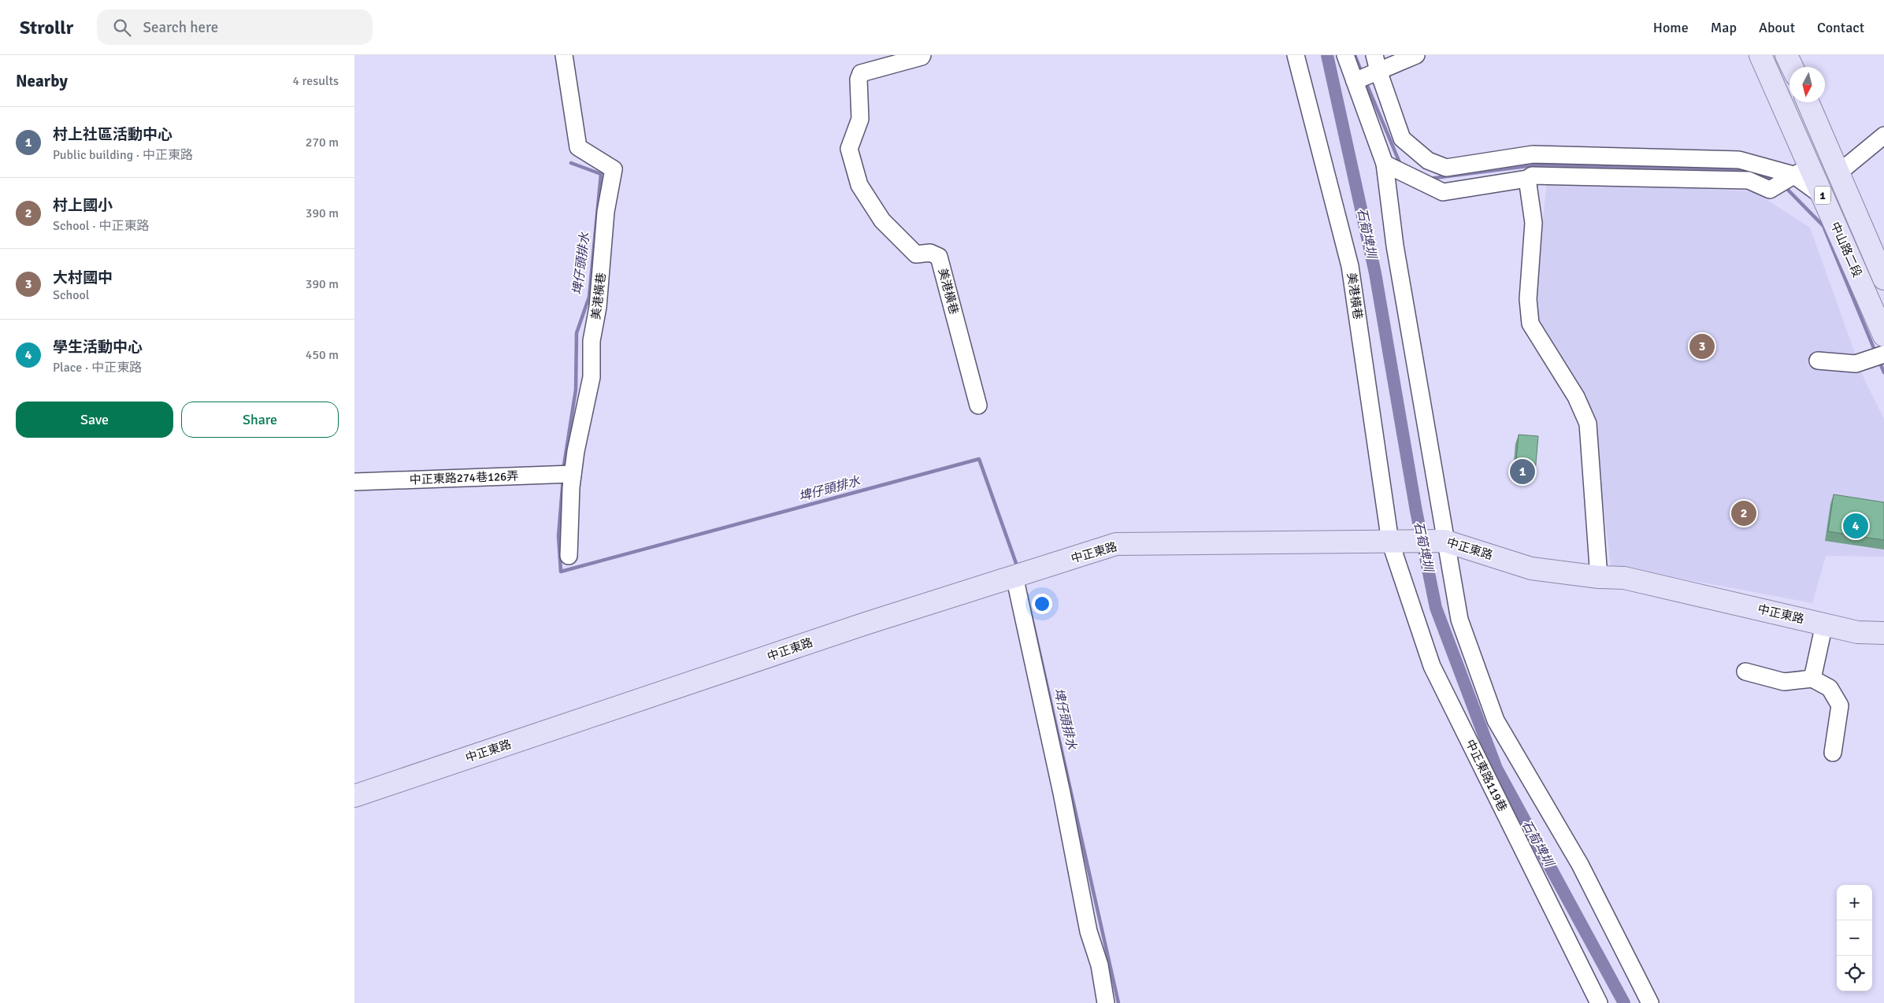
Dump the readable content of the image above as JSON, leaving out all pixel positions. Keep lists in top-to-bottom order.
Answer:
{
  "streets": {
    "main road": ["1", "中山路二段", "中正東路"],
    "street": ["美港橫巷", "中正東路274巷126弄", "中正東路119巷"]
  },
  "crossings": [
    ["美港橫巷", "中正東路274巷126弄"],
    ["美港橫巷", "中正東路"],
    ["美港橫巷", "中正東路119巷"],
    ["中正東路", "中正東路119巷"]
  ],
  "water": ["石筍埤圳", "埤仔頭排水"],
  "north": "bottom",
  "page": {
    "header": "Strollr",
    "search": "Search here",
    "nav": [
      "Home",
      "Map",
      "About",
      "Contact"
    ],
    "heading": ["Nearby", "4 results"],
    "list": [
      {
        "mark": "1",
        "name": "村上社區活動中心",
        "note": "Public building · 中正東路",
        "value": "270 m"
      },
      {
        "mark": "2",
        "name": "村上國小",
        "note": "School · 中正東路",
        "value": "390 m"
      },
      {
        "mark": "3",
        "name": "大村國中",
        "note": "School",
        "value": "390 m"
      },
      {
        "mark": "4",
        "name": "學生活動中心",
        "note": "Place · 中正東路",
        "value": "450 m"
      }
    ],
    "pins": [
      "3",
      "1",
      "2",
      "4"
    ],
    "buttons": ["Save", "Share"],
    "map_buttons": ["+", "−"]
  }
}
